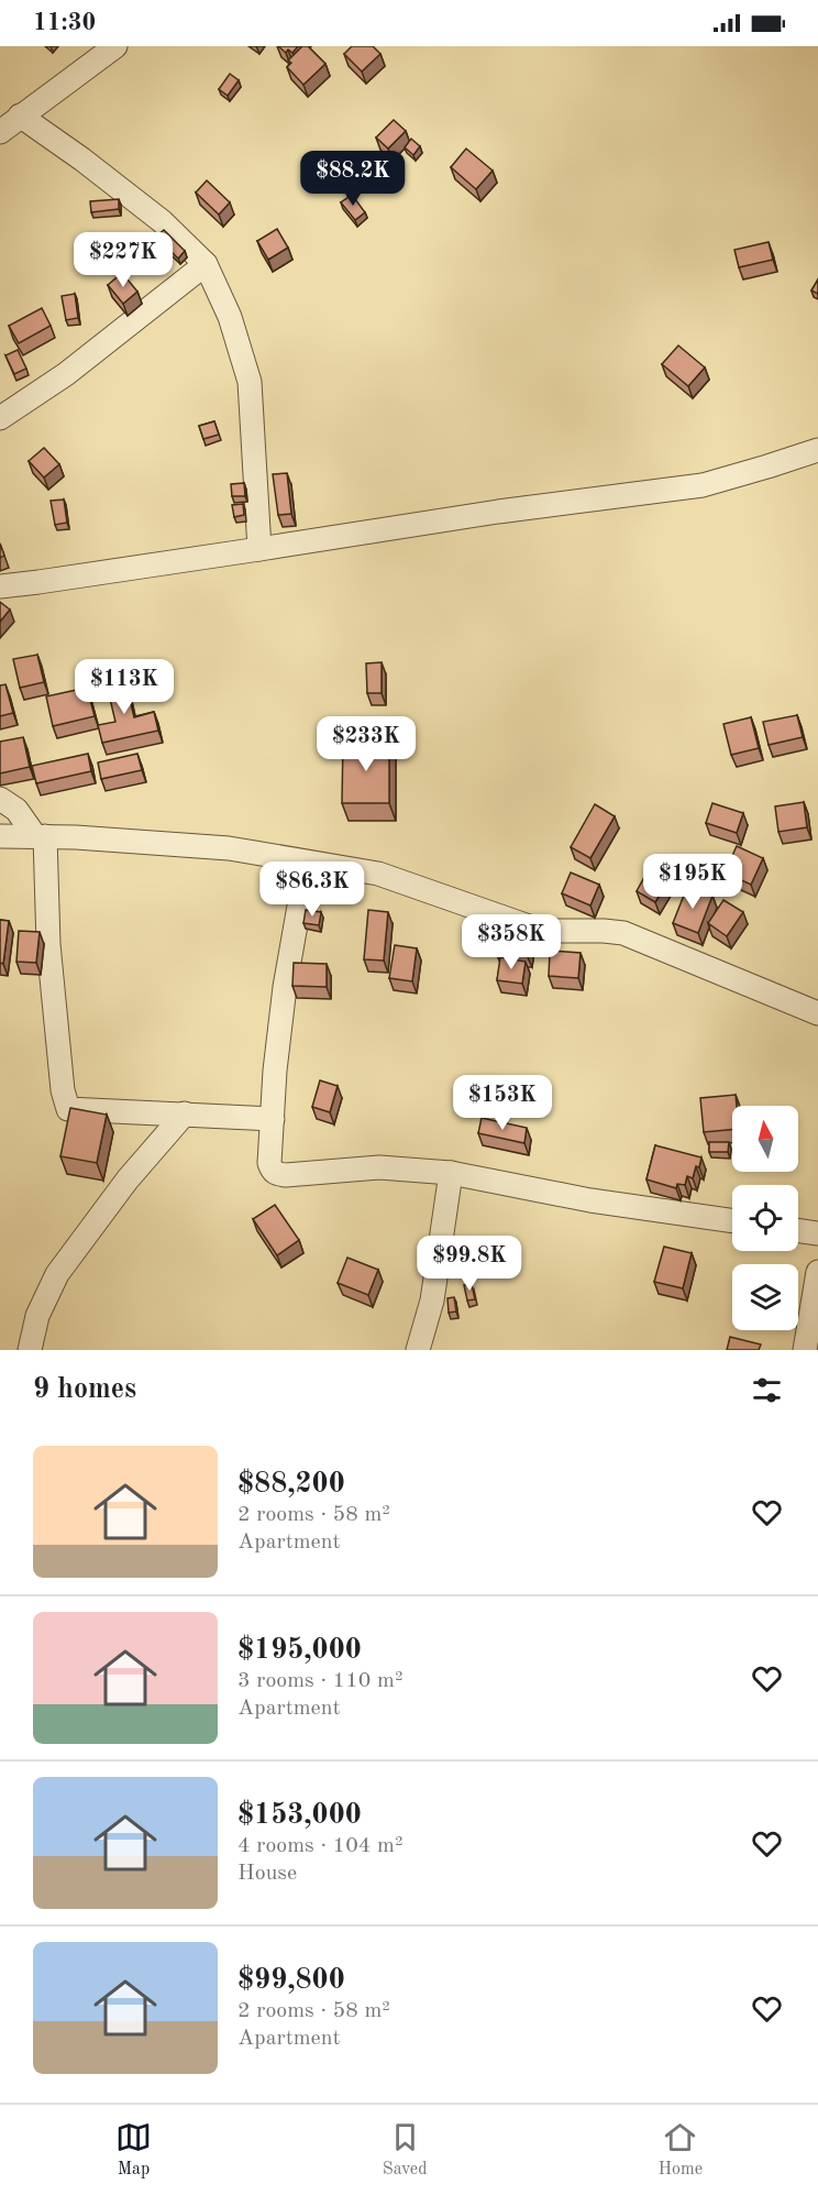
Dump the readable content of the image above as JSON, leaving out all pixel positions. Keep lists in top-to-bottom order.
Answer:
{
  "north": "top",
  "page": {
    "status": "11:30",
    "price": [
      "$88.2K",
      "$227K",
      "$113K",
      "$233K",
      "$195K",
      "$86.3K",
      "$358K",
      "$153K",
      "$99.8K"
    ],
    "heading": "9 homes",
    "list": [
      {
        "name": "$88,200",
        "note": "2 rooms · 58 m² · Apartment"
      },
      {
        "name": "$195,000",
        "note": "3 rooms · 110 m² · Apartment"
      },
      {
        "name": "$153,000",
        "note": "4 rooms · 104 m² · House"
      },
      {
        "name": "$99,800",
        "note": "2 rooms · 58 m² · Apartment"
      }
    ],
    "tabs": ["Map", "Saved", "Home"]
  }
}
